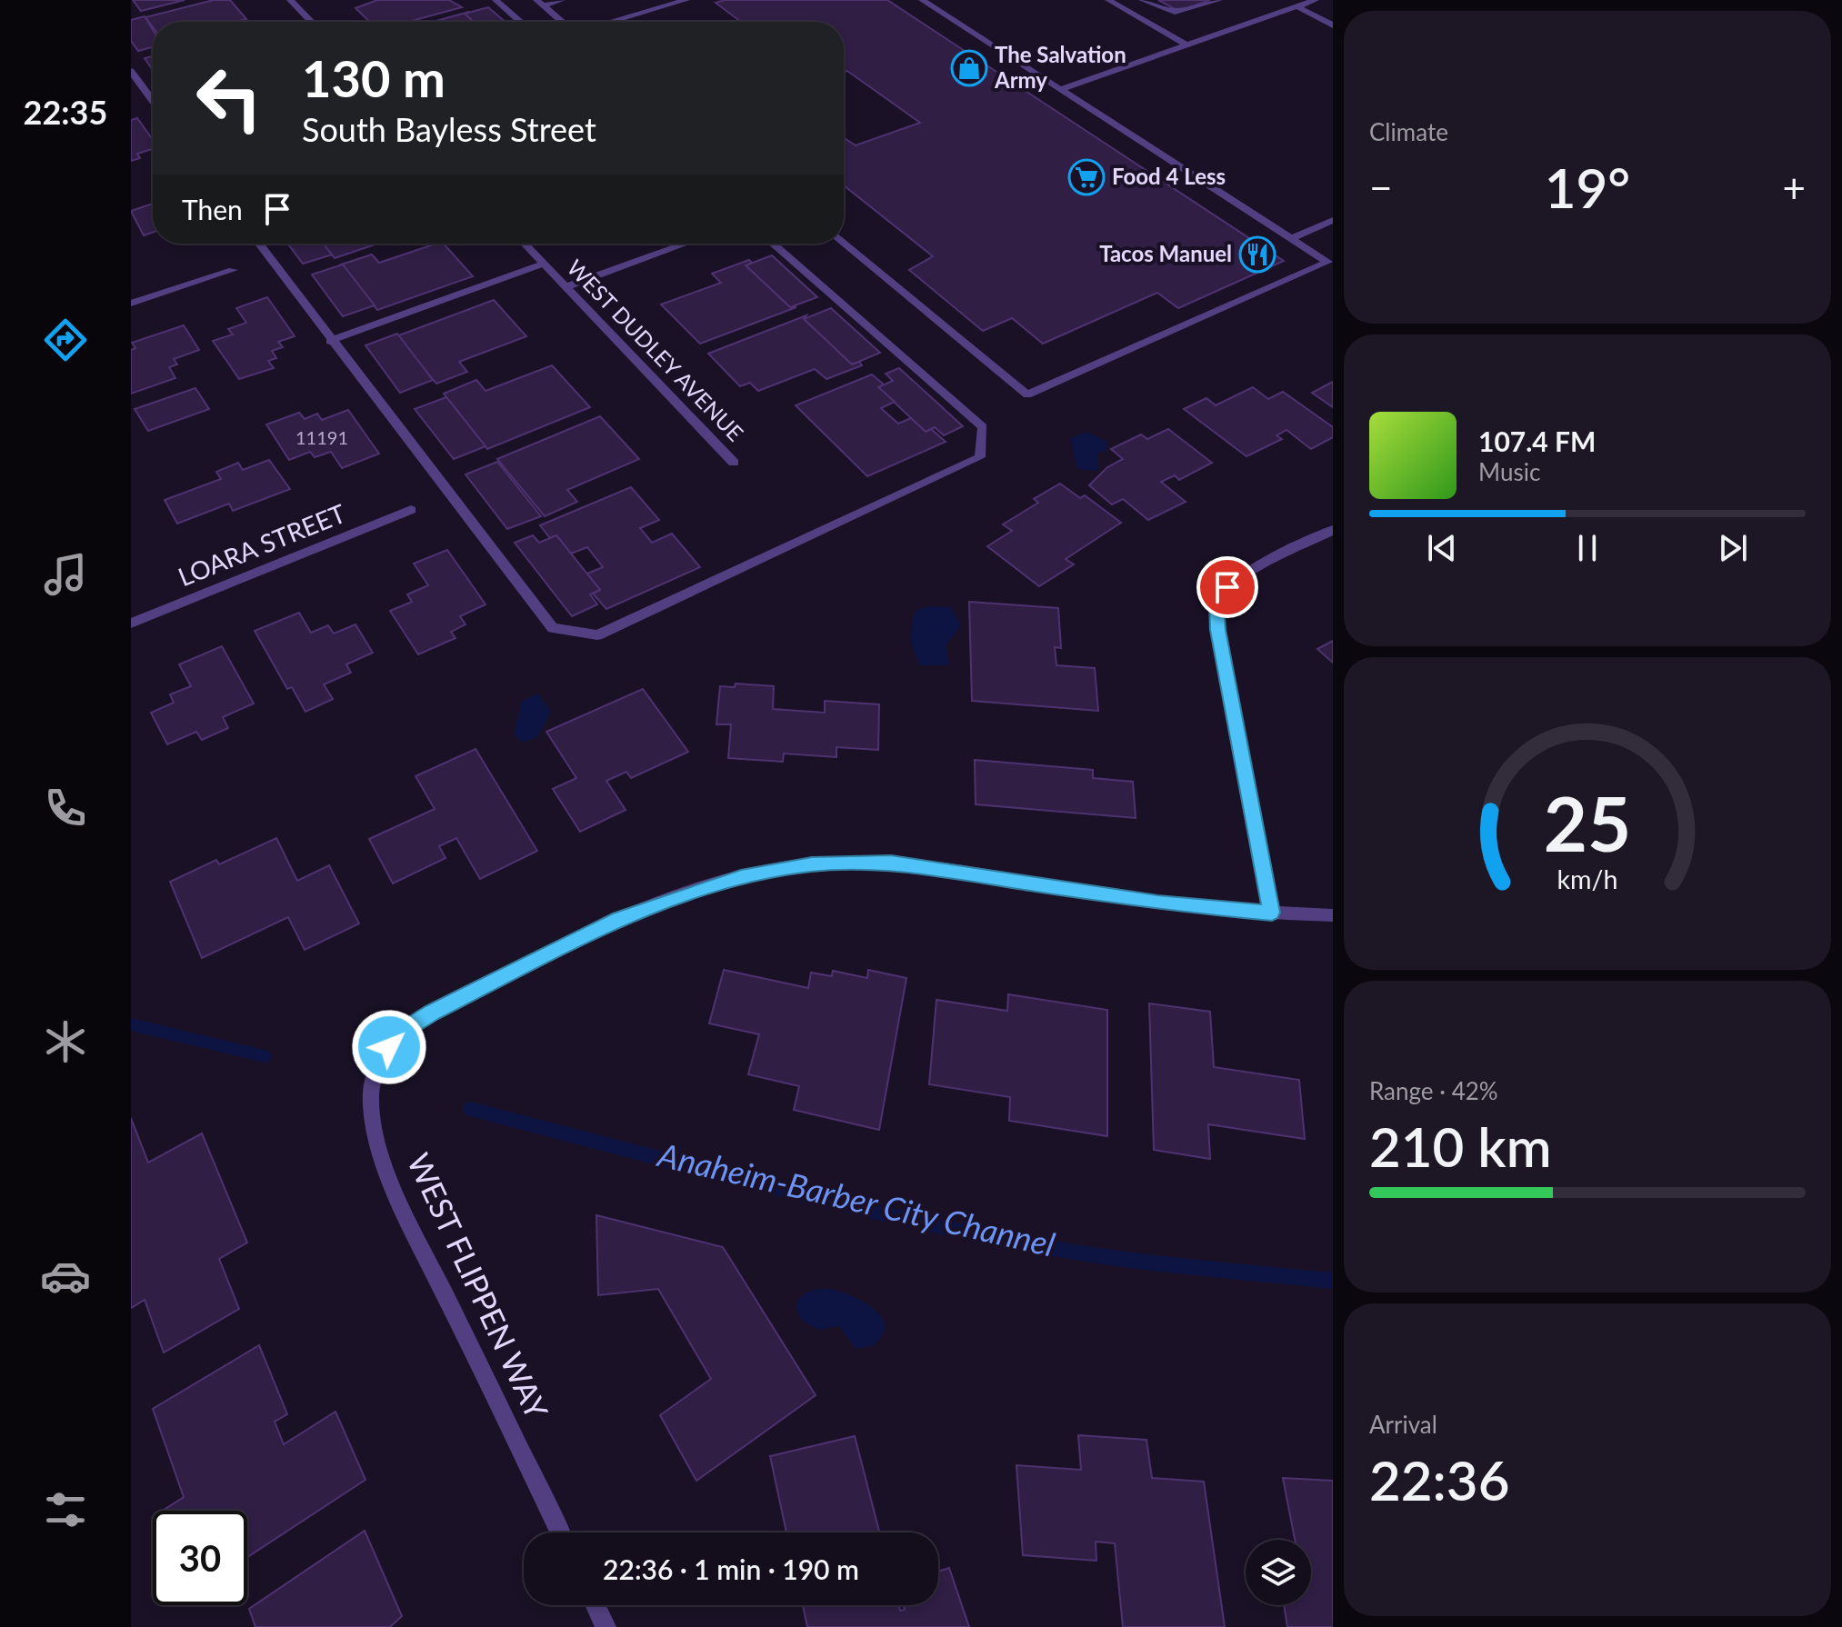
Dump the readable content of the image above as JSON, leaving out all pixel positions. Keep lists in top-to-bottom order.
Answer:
{
  "streets": {
    "street": ["WEST DUDLEY AVENUE", "LOARA STREET", "WEST FLIPPEN WAY"]
  },
  "water": ["Anaheim-Barber City Channel"],
  "places": {
    "shop": ["The Salvation Army"],
    "supermarket": ["Food 4 Less"],
    "restaurant": ["Tacos Manuel"]
  },
  "house_numbers": ["11191"],
  "page": {
    "tabs": "22:35",
    "tile": [
      "Climate",
      ["Range · 42%", "210 km"],
      ["Arrival", "22:36"]
    ],
    "turn": ["130 m", "South Bayless Street"],
    "heat": ["−", "19°", "+"],
    "then": "Then",
    "song": ["107.4 FM", "Music"],
    "limit": "30",
    "trip": "22:36 · 1 min · 190 m",
    "gauge": ["25", "km/h"]
  }
}
